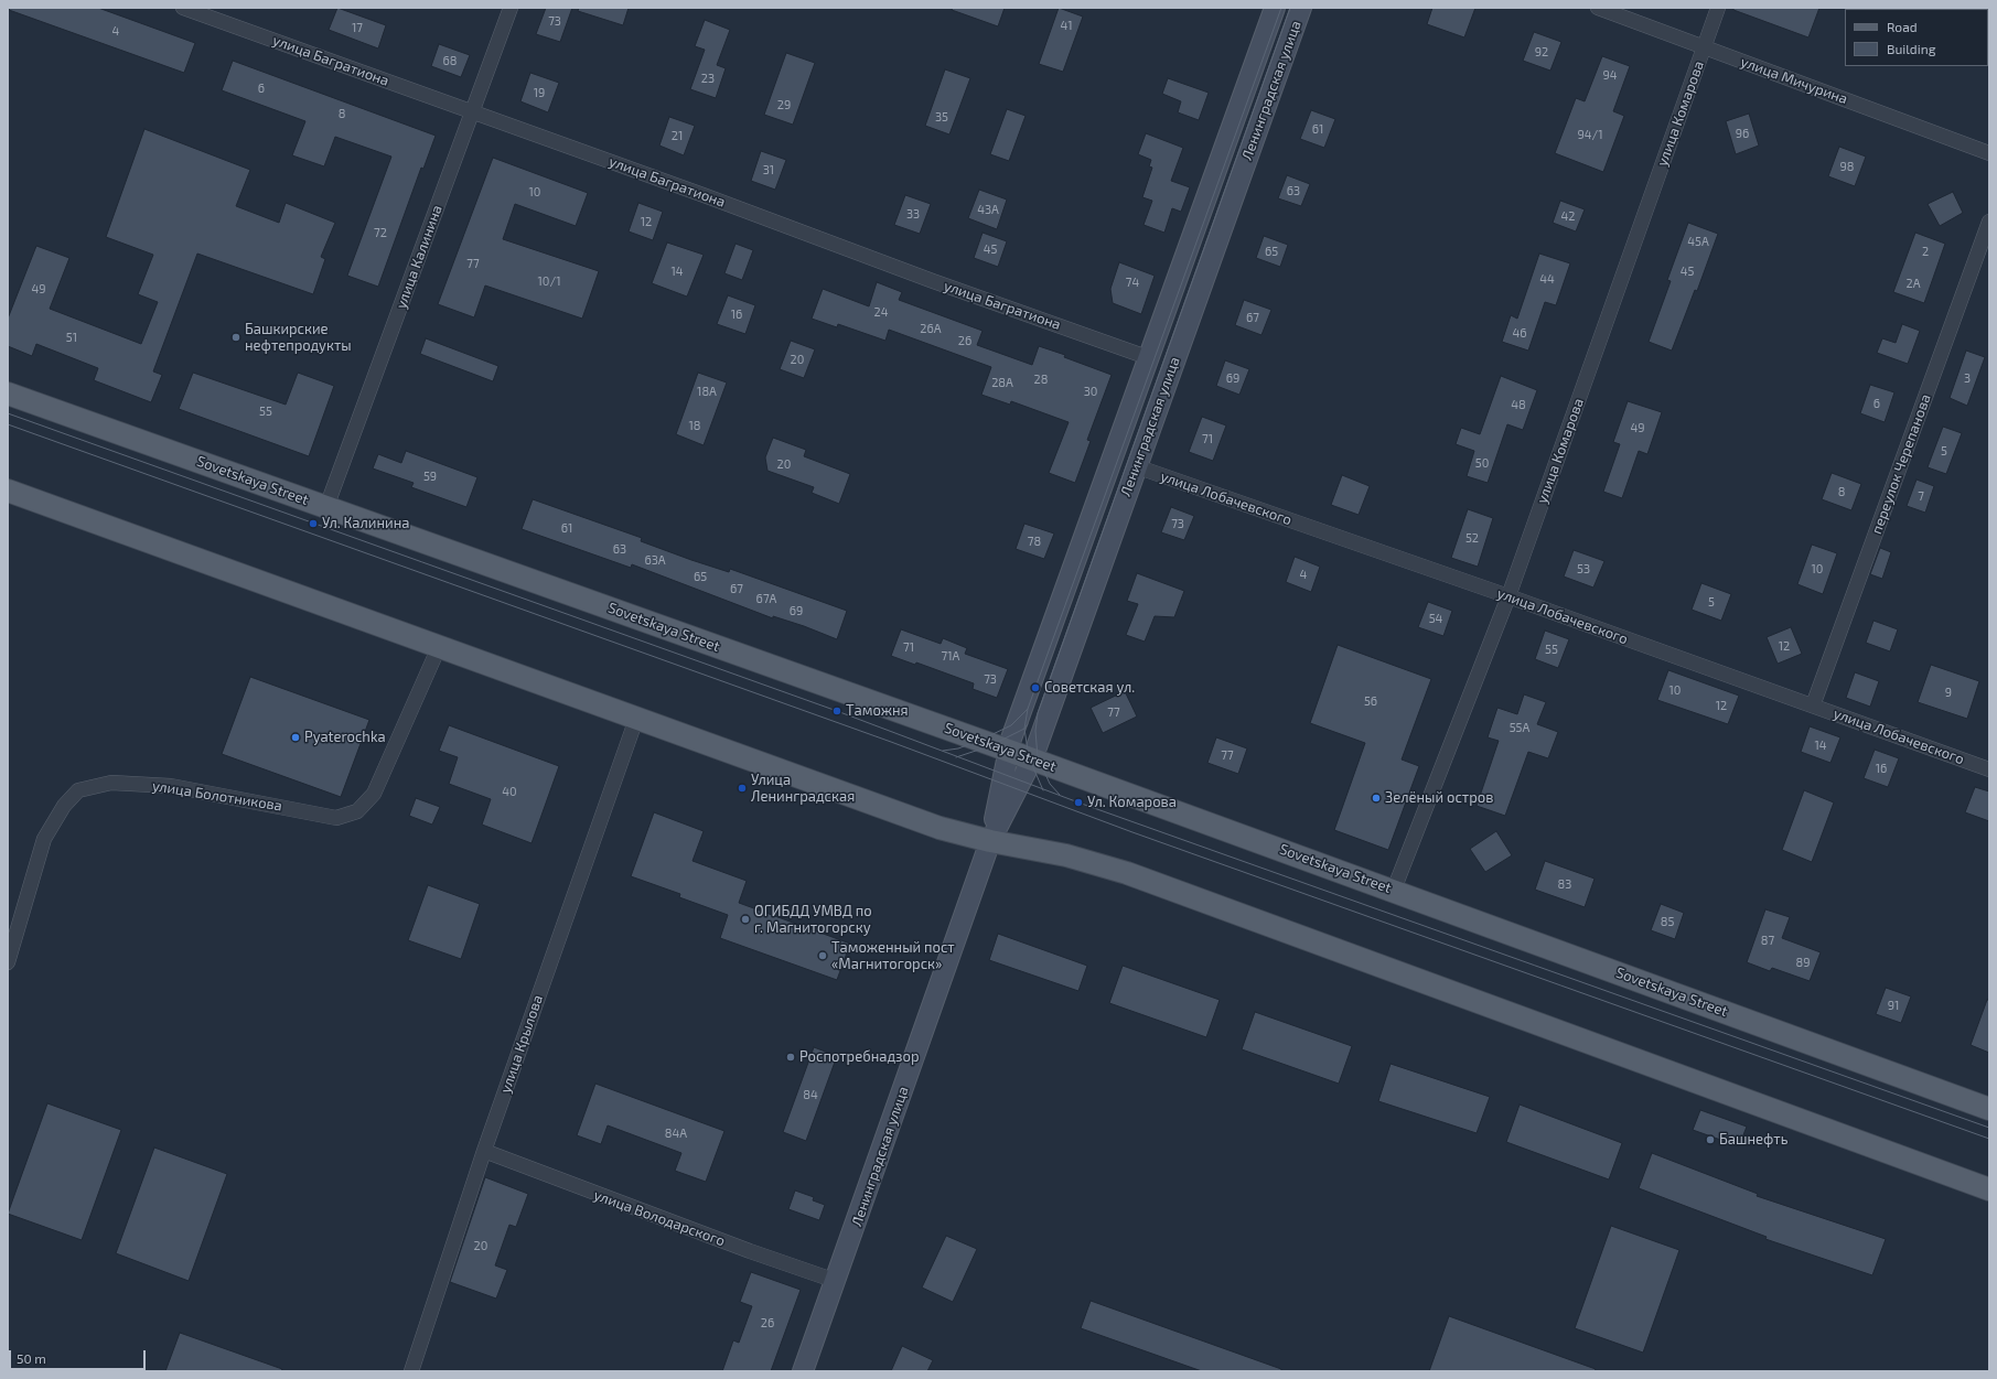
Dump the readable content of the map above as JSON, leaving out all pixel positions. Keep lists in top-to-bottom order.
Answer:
{
  "streets": {
    "main road": ["Ленинградская улица", "Sovetskaya Street"],
    "street": [
      "улица Багратиона",
      "улица Мичурина",
      "улица Комарова",
      "улица Калинина",
      "переулок Черепанова",
      "улица Лобачевского",
      "улица Болотникова",
      "улица Крылова",
      "улица Володарского"
    ]
  },
  "crossings": [
    ["улица Багратиона", "Ленинградская улица"],
    ["улица Багратиона", "улица Калинина"],
    ["улица Мичурина", "улица Комарова"],
    ["Ленинградская улица", "Sovetskaya Street"],
    ["Ленинградская улица", "улица Лобачевского"],
    ["Ленинградская улица", "улица Володарского"],
    ["улица Комарова", "Sovetskaya Street"],
    ["улица Комарова", "улица Лобачевского"],
    ["улица Калинина", "Sovetskaya Street"],
    ["переулок Черепанова", "улица Лобачевского"],
    ["улица Крылова", "улица Володарского"]
  ],
  "places": [
    "Башкирские нефтепродукты",
    "Ул. Калинина",
    "Советская ул.",
    "Таможня",
    "Pyaterochka",
    "Улица Ленинградская",
    "Зелёный остров",
    "Ул. Комарова",
    "ОГИБДД УМВД по г. Магнитогорску",
    "Таможенный пост «Магнитогорск»",
    "Роспотребнадзор",
    "Башнефть"
  ],
  "house_numbers": [
    "73",
    "41",
    "17",
    "4",
    "92",
    "68",
    "94",
    "23",
    "6",
    "19",
    "29",
    "8",
    "35",
    "61",
    "96",
    "94/1",
    "21",
    "98",
    "31",
    "63",
    "10",
    "43А",
    "33",
    "42",
    "12",
    "72",
    "45А",
    "45",
    "65",
    "2",
    "77",
    "14",
    "45",
    "44",
    "10/1",
    "74",
    "2А",
    "49",
    "24",
    "16",
    "67",
    "26А",
    "46",
    "51",
    "26",
    "20",
    "69",
    "3",
    "28",
    "28А",
    "18А",
    "30",
    "6",
    "48",
    "55",
    "18",
    "49",
    "71",
    "5",
    "50",
    "20",
    "59",
    "8",
    "7",
    "73",
    "61",
    "52",
    "78",
    "63",
    "63А",
    "53",
    "10",
    "4",
    "65",
    "67",
    "67А",
    "5",
    "69",
    "54",
    "12",
    "71",
    "55",
    "71А",
    "73",
    "10",
    "9",
    "56",
    "12",
    "77",
    "55А",
    "14",
    "77",
    "16",
    "40",
    "83",
    "85",
    "87",
    "89",
    "91",
    "84",
    "84А",
    "20",
    "26"
  ],
  "legend": ["Road", "Building"],
  "scale_bar": "50 m"
}
